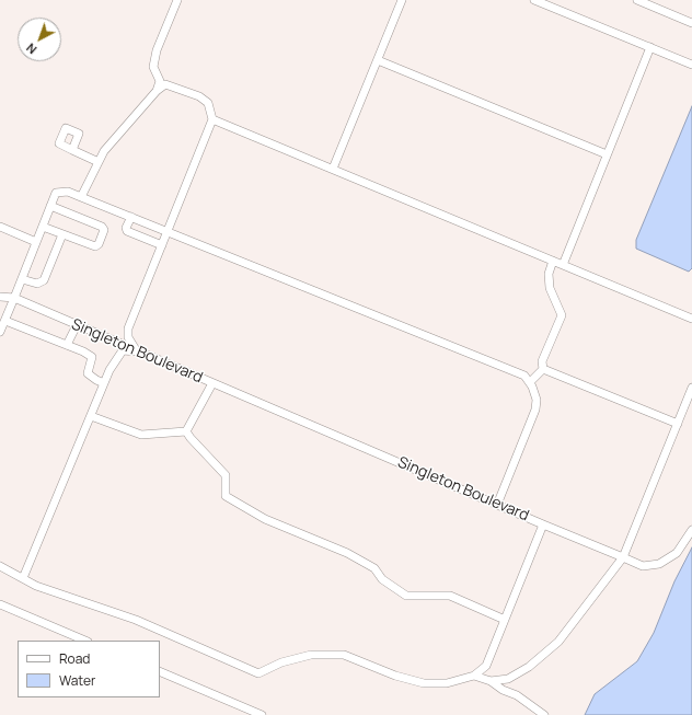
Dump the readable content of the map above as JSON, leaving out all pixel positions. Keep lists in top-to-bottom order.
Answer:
{
  "streets": {
    "lane": ["Singleton Boulevard"]
  },
  "legend": ["Road", "Water"],
  "north": "bottom left"
}
